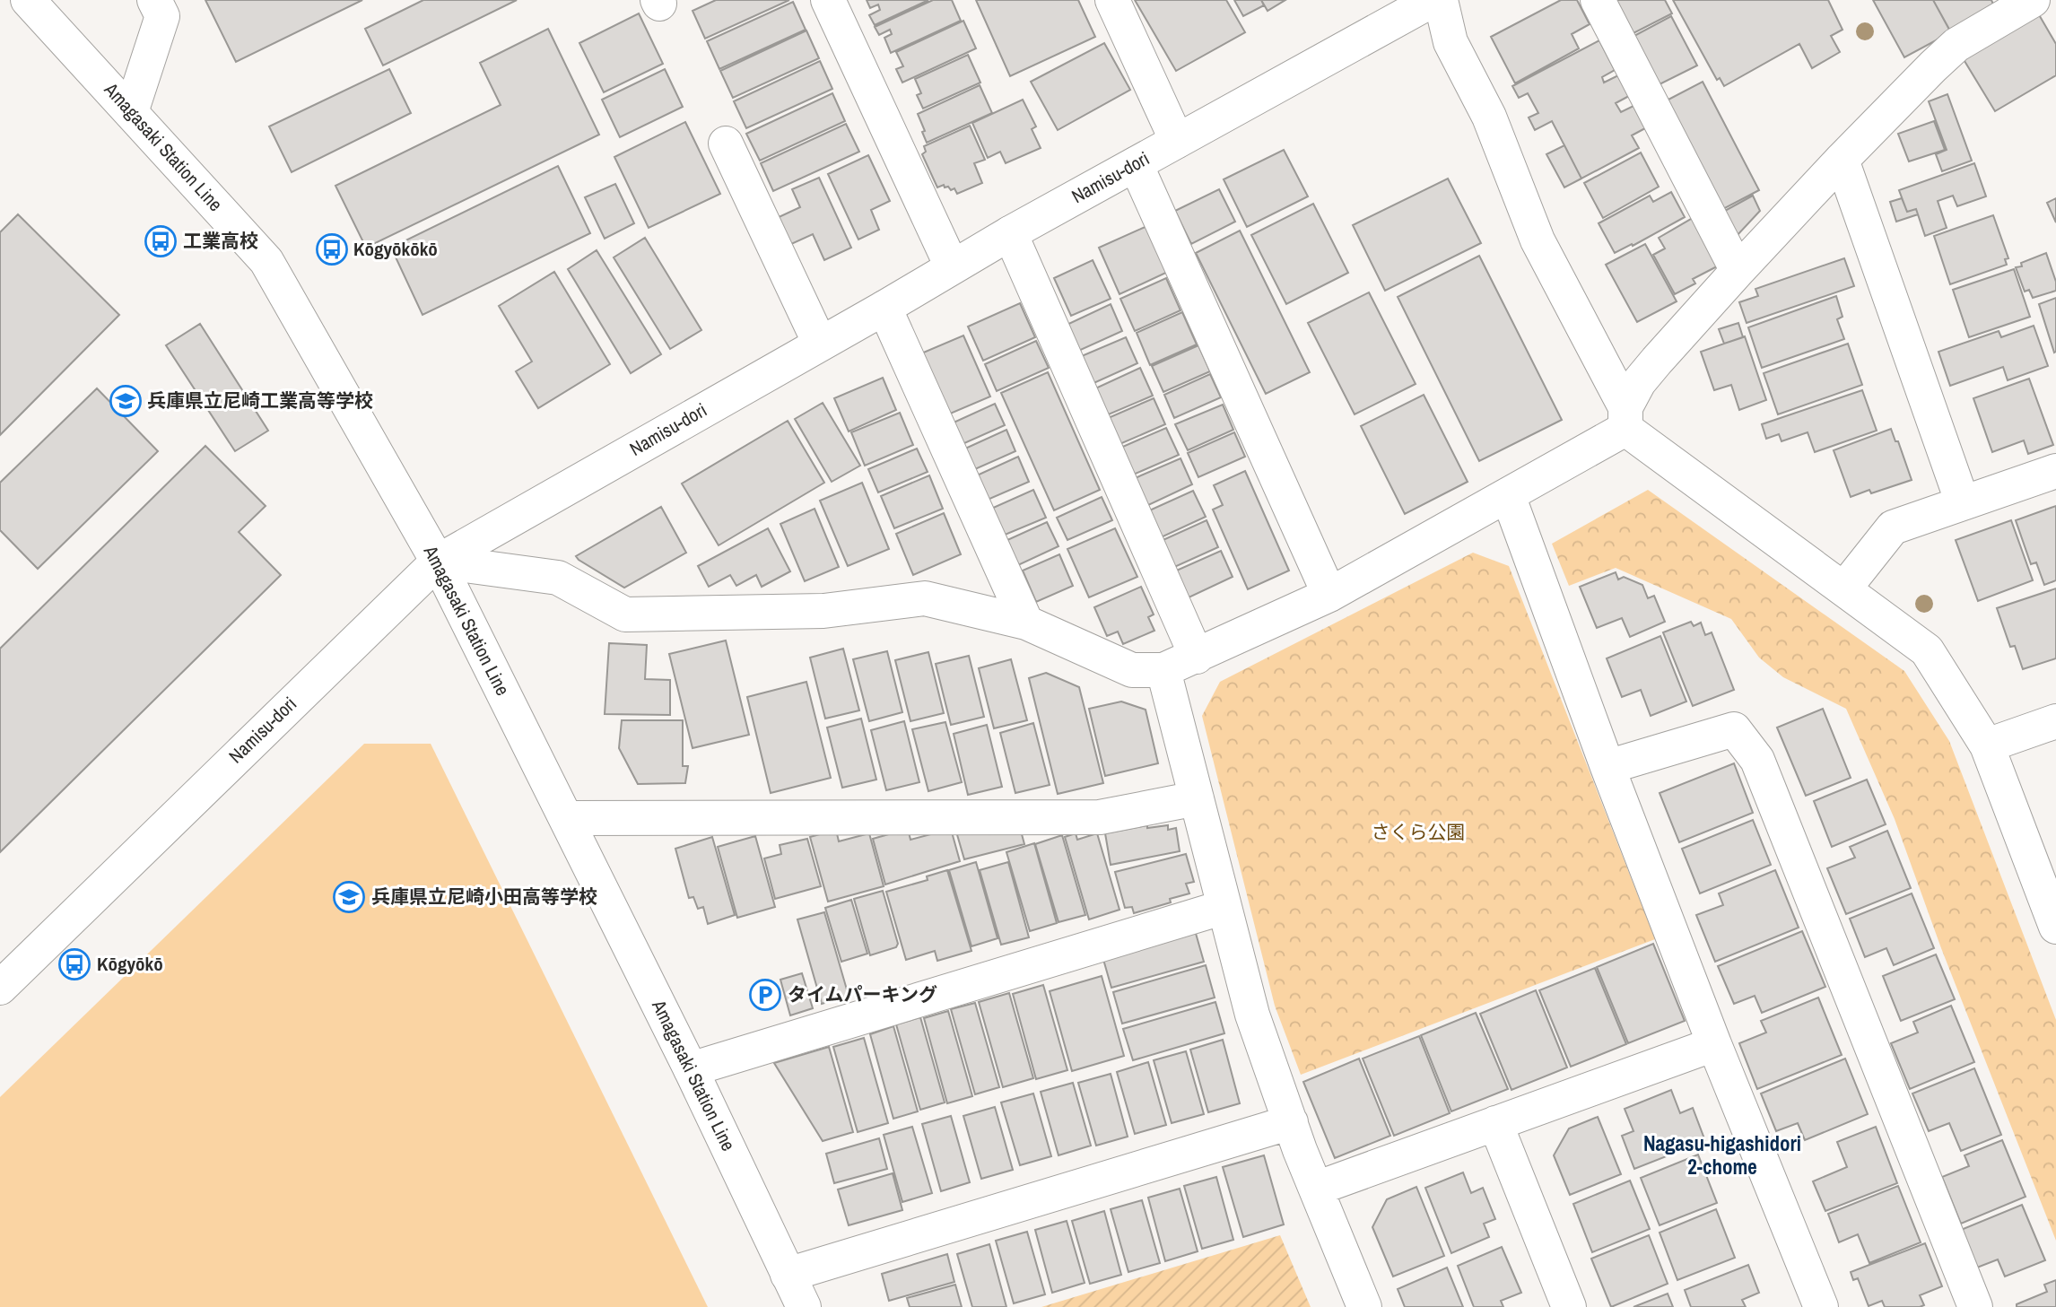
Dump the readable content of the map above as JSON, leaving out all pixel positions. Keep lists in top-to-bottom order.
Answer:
{
  "streets": {
    "street": ["Amagasaki Station Line", "Namisu-dori"]
  },
  "crossings": [
    ["Amagasaki Station Line", "Namisu-dori"]
  ],
  "districts": ["Nagasu-higashidori 2-chome"],
  "parks": ["さくら公園"],
  "places": {
    "bus stop": ["工業高校", "Kōgyōkōkō", "Kōgyōkō"],
    "school or university": ["兵庫県立尼崎工業高等学校", "兵庫県立尼崎小田高等学校"],
    "parking": ["タイムパーキング"]
  }
}
